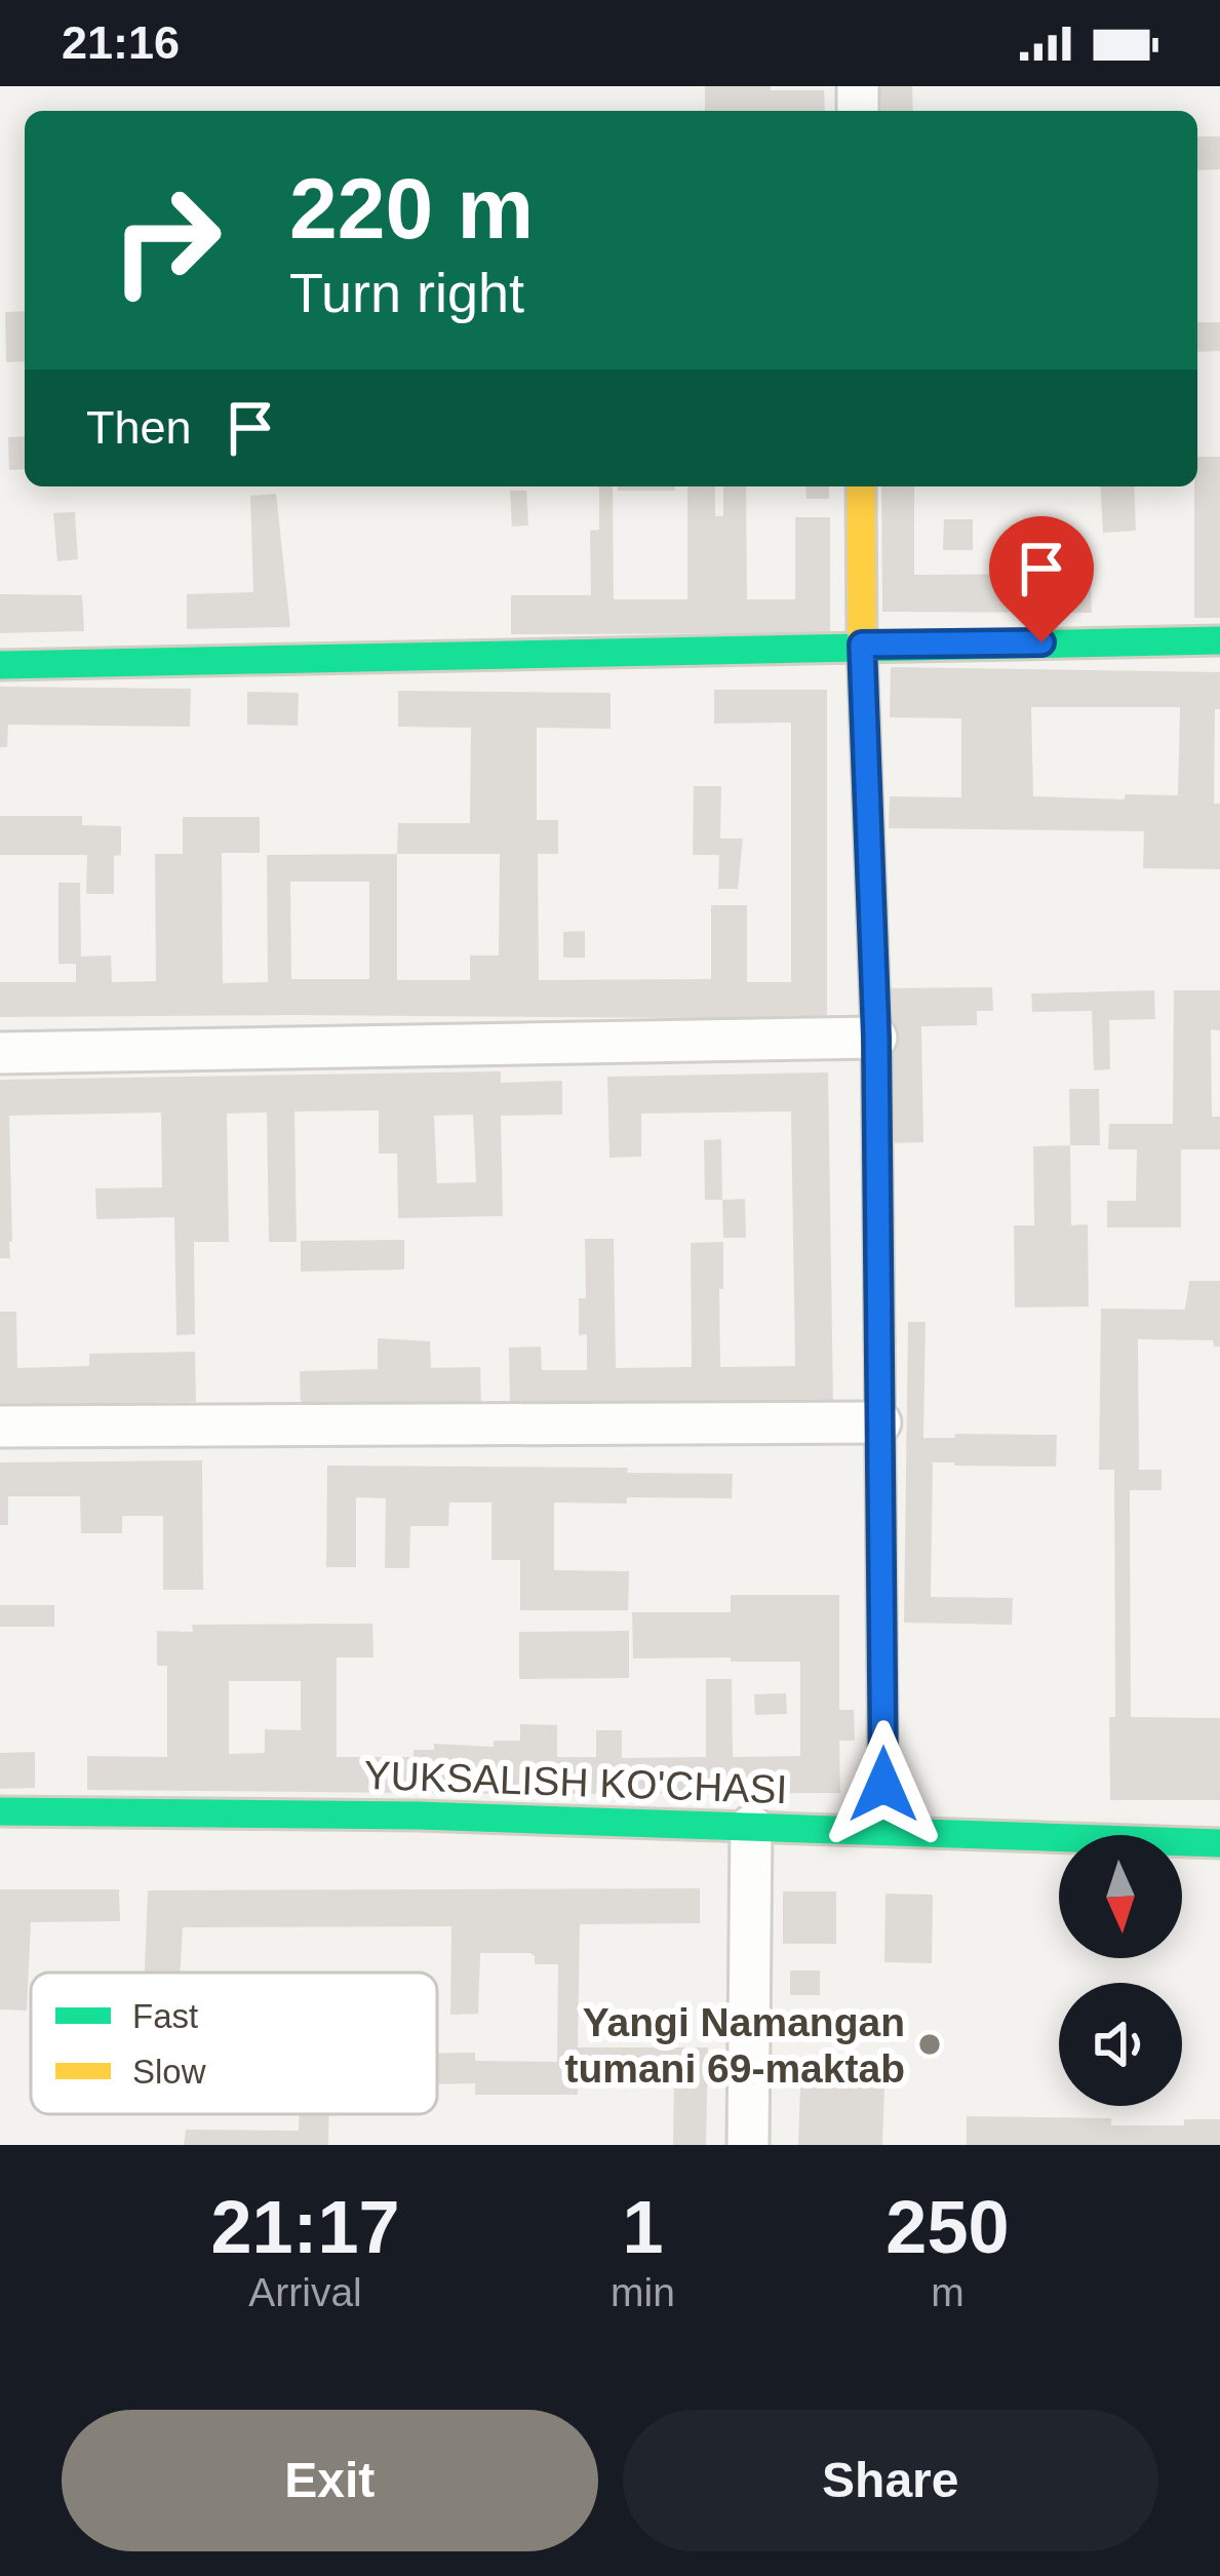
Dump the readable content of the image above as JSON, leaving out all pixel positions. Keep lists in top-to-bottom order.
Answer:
{
  "streets": {
    "street": ["YUKSALISH KO'CHASI"]
  },
  "places": ["Yangi Namangan tumani 69-maktab"],
  "legend": ["Fast", "Slow"],
  "north": "bottom",
  "page": {
    "status": "21:16",
    "turn": ["220 m", "Turn right"],
    "then": "Then",
    "eta": [
      "21:17",
      "Arrival",
      "1",
      "min",
      "250",
      "m"
    ],
    "buttons": ["Exit", "Share"]
  }
}
